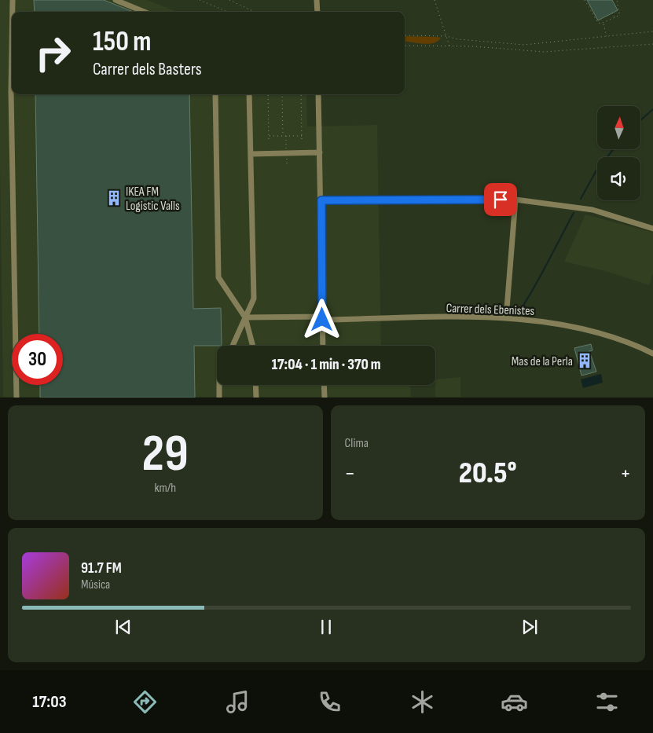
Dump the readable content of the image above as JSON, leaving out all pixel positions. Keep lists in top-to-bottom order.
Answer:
{
  "streets": {
    "street": ["Carrer dels Ebenistes"]
  },
  "places": {
    "building": ["IKEA FM Logistic Valls", "Mas de la Perla"]
  },
  "north": "top",
  "page": {
    "turn": ["150 m", "Carrer dels Basters"],
    "limit": "30",
    "trip": "17:04 · 1 min · 370 m",
    "tile": [
      ["29", "km/h"],
      "Clima"
    ],
    "heat": ["−", "20.5°", "+"],
    "song": ["91.7 FM", "Música"],
    "tabs": "17:03"
  }
}
